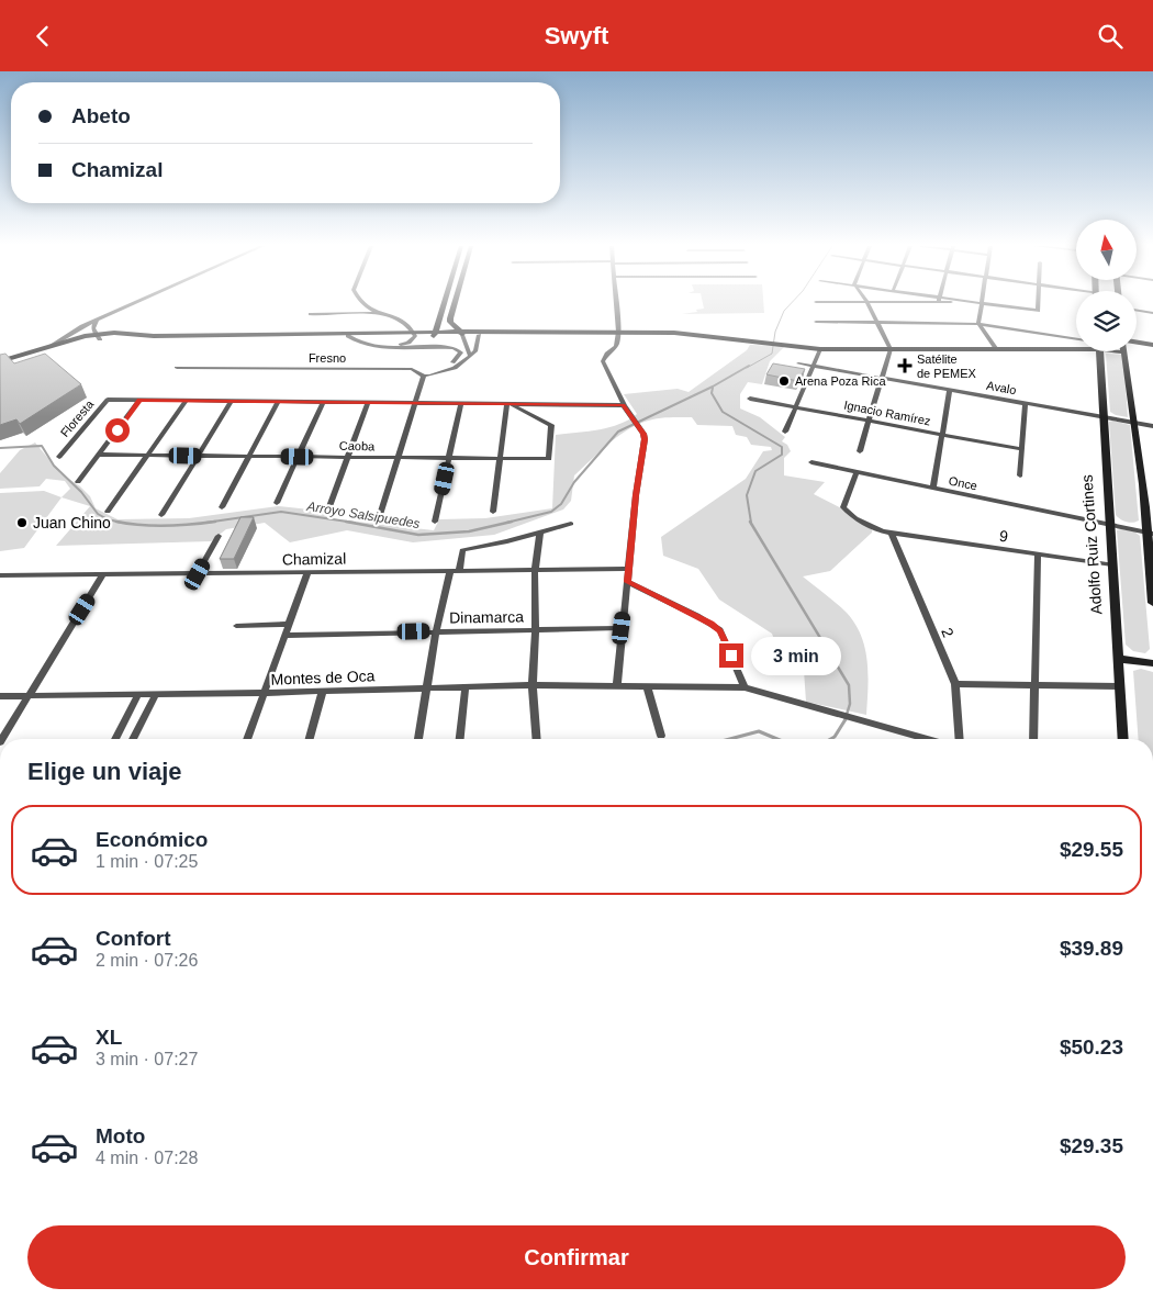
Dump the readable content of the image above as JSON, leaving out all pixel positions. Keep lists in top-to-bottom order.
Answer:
{
  "streets": {
    "main road": ["Adolfo Ruiz Cortines"],
    "street": [
      "Fresno",
      "Avalo",
      "Ignacio Ramírez",
      "Floresta",
      "Caoba",
      "Once",
      "9",
      "Chamizal",
      "Dinamarca",
      "2",
      "Montes de Oca"
    ]
  },
  "crossings": [
    ["Avalo", "Adolfo Ruiz Cortines"],
    ["Floresta", "Caoba"],
    ["Once", "9"],
    ["Once", "Adolfo Ruiz Cortines"],
    ["9", "Adolfo Ruiz Cortines"],
    ["9", "2"]
  ],
  "water": ["Arroyo Salsipuedes"],
  "places": {
    "health": ["Satélite de PEMEX"],
    "other": ["Arena Poza Rica", "Juan Chino"]
  },
  "north": "top",
  "page": {
    "header": "Swyft",
    "banner": ["Abeto", "Chamizal"],
    "bubble": "3 min",
    "heading": "Elige un viaje",
    "list": [
      {
        "name": "Económico",
        "note": "1 min · 07:25",
        "value": "$29.55"
      },
      {
        "name": "Confort",
        "note": "2 min · 07:26",
        "value": "$39.89"
      },
      {
        "name": "XL",
        "note": "3 min · 07:27",
        "value": "$50.23"
      },
      {
        "name": "Moto",
        "note": "4 min · 07:28",
        "value": "$29.35"
      }
    ],
    "buttons": "Confirmar"
  }
}
